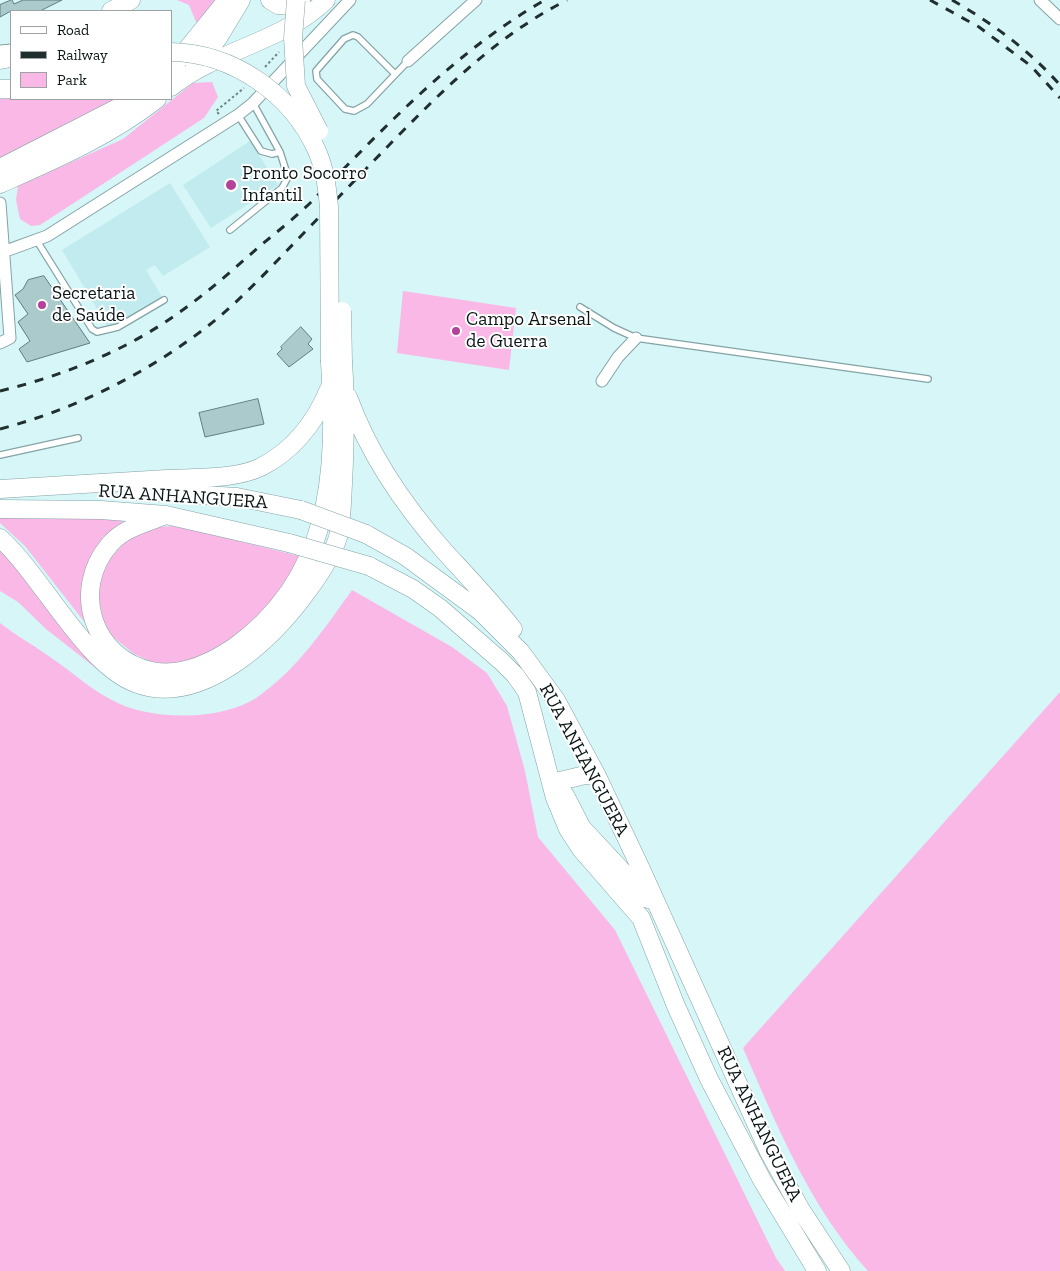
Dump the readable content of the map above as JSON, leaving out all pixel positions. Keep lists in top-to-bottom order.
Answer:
{
  "streets": {
    "main road": ["RUA ANHANGUERA"]
  },
  "places": ["Pronto Socorro Infantil", "Secretaria de Saúde", "Campo Arsenal de Guerra"],
  "legend": ["Road", "Railway", "Park"]
}
